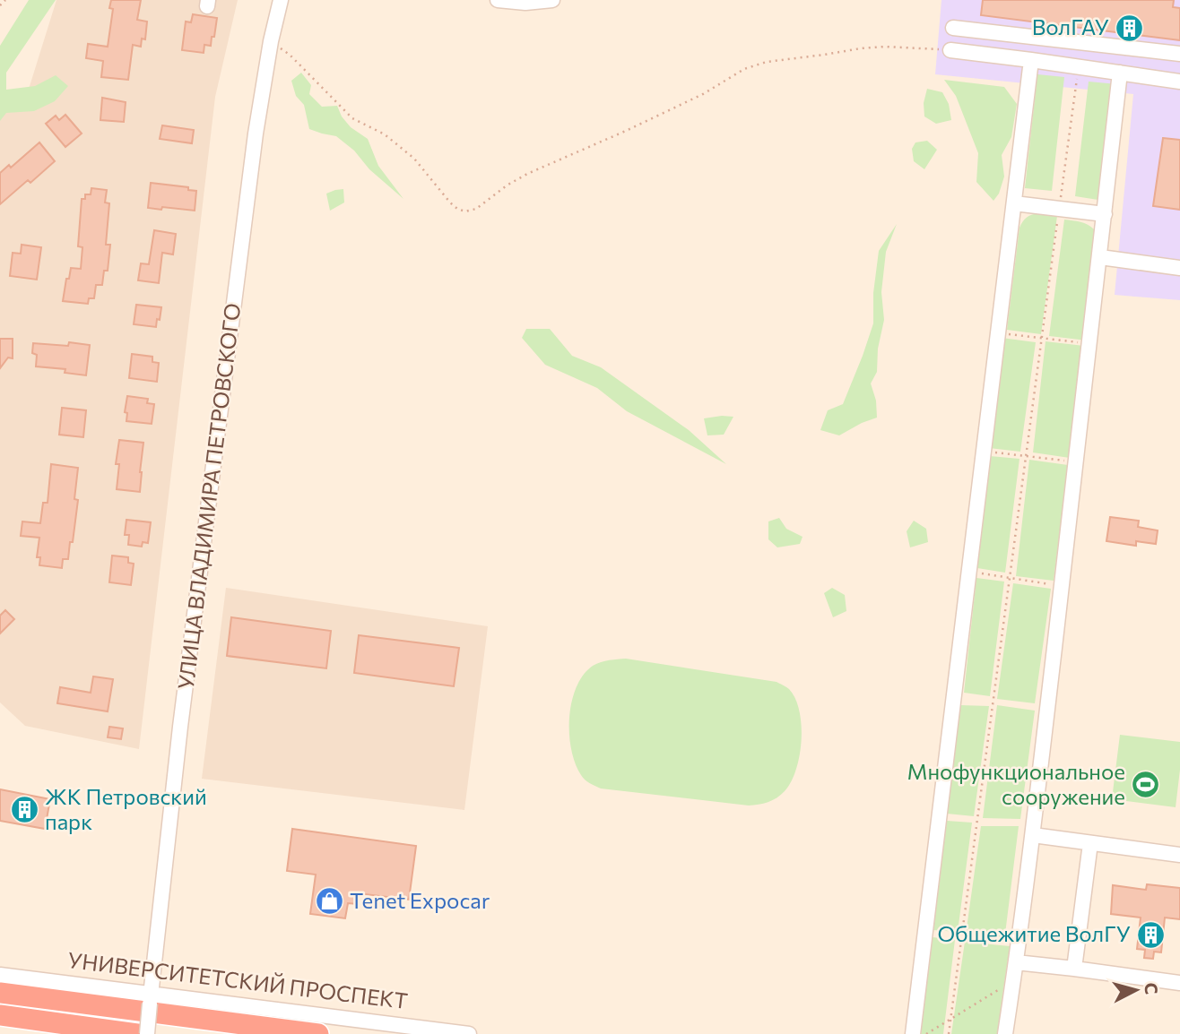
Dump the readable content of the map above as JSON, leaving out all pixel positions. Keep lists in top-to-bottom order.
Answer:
{
  "streets": {
    "highway": ["УНИВЕРСИТЕТСКИЙ ПРОСПЕКТ"],
    "street": ["УЛИЦА ВЛАДИМИРА ПЕТРОВСКОГО"]
  },
  "crossings": [
    ["УЛИЦА ВЛАДИМИРА ПЕТРОВСКОГО", "УНИВЕРСИТЕТСКИЙ ПРОСПЕКТ"]
  ],
  "places": {
    "building": ["ВолГАУ", "ЖК Петровский парк", "Общежитие ВолГУ"],
    "sports": ["Мнофункциональное сооружение"],
    "shop": ["Tenet Expocar"]
  },
  "north": "right"
}
